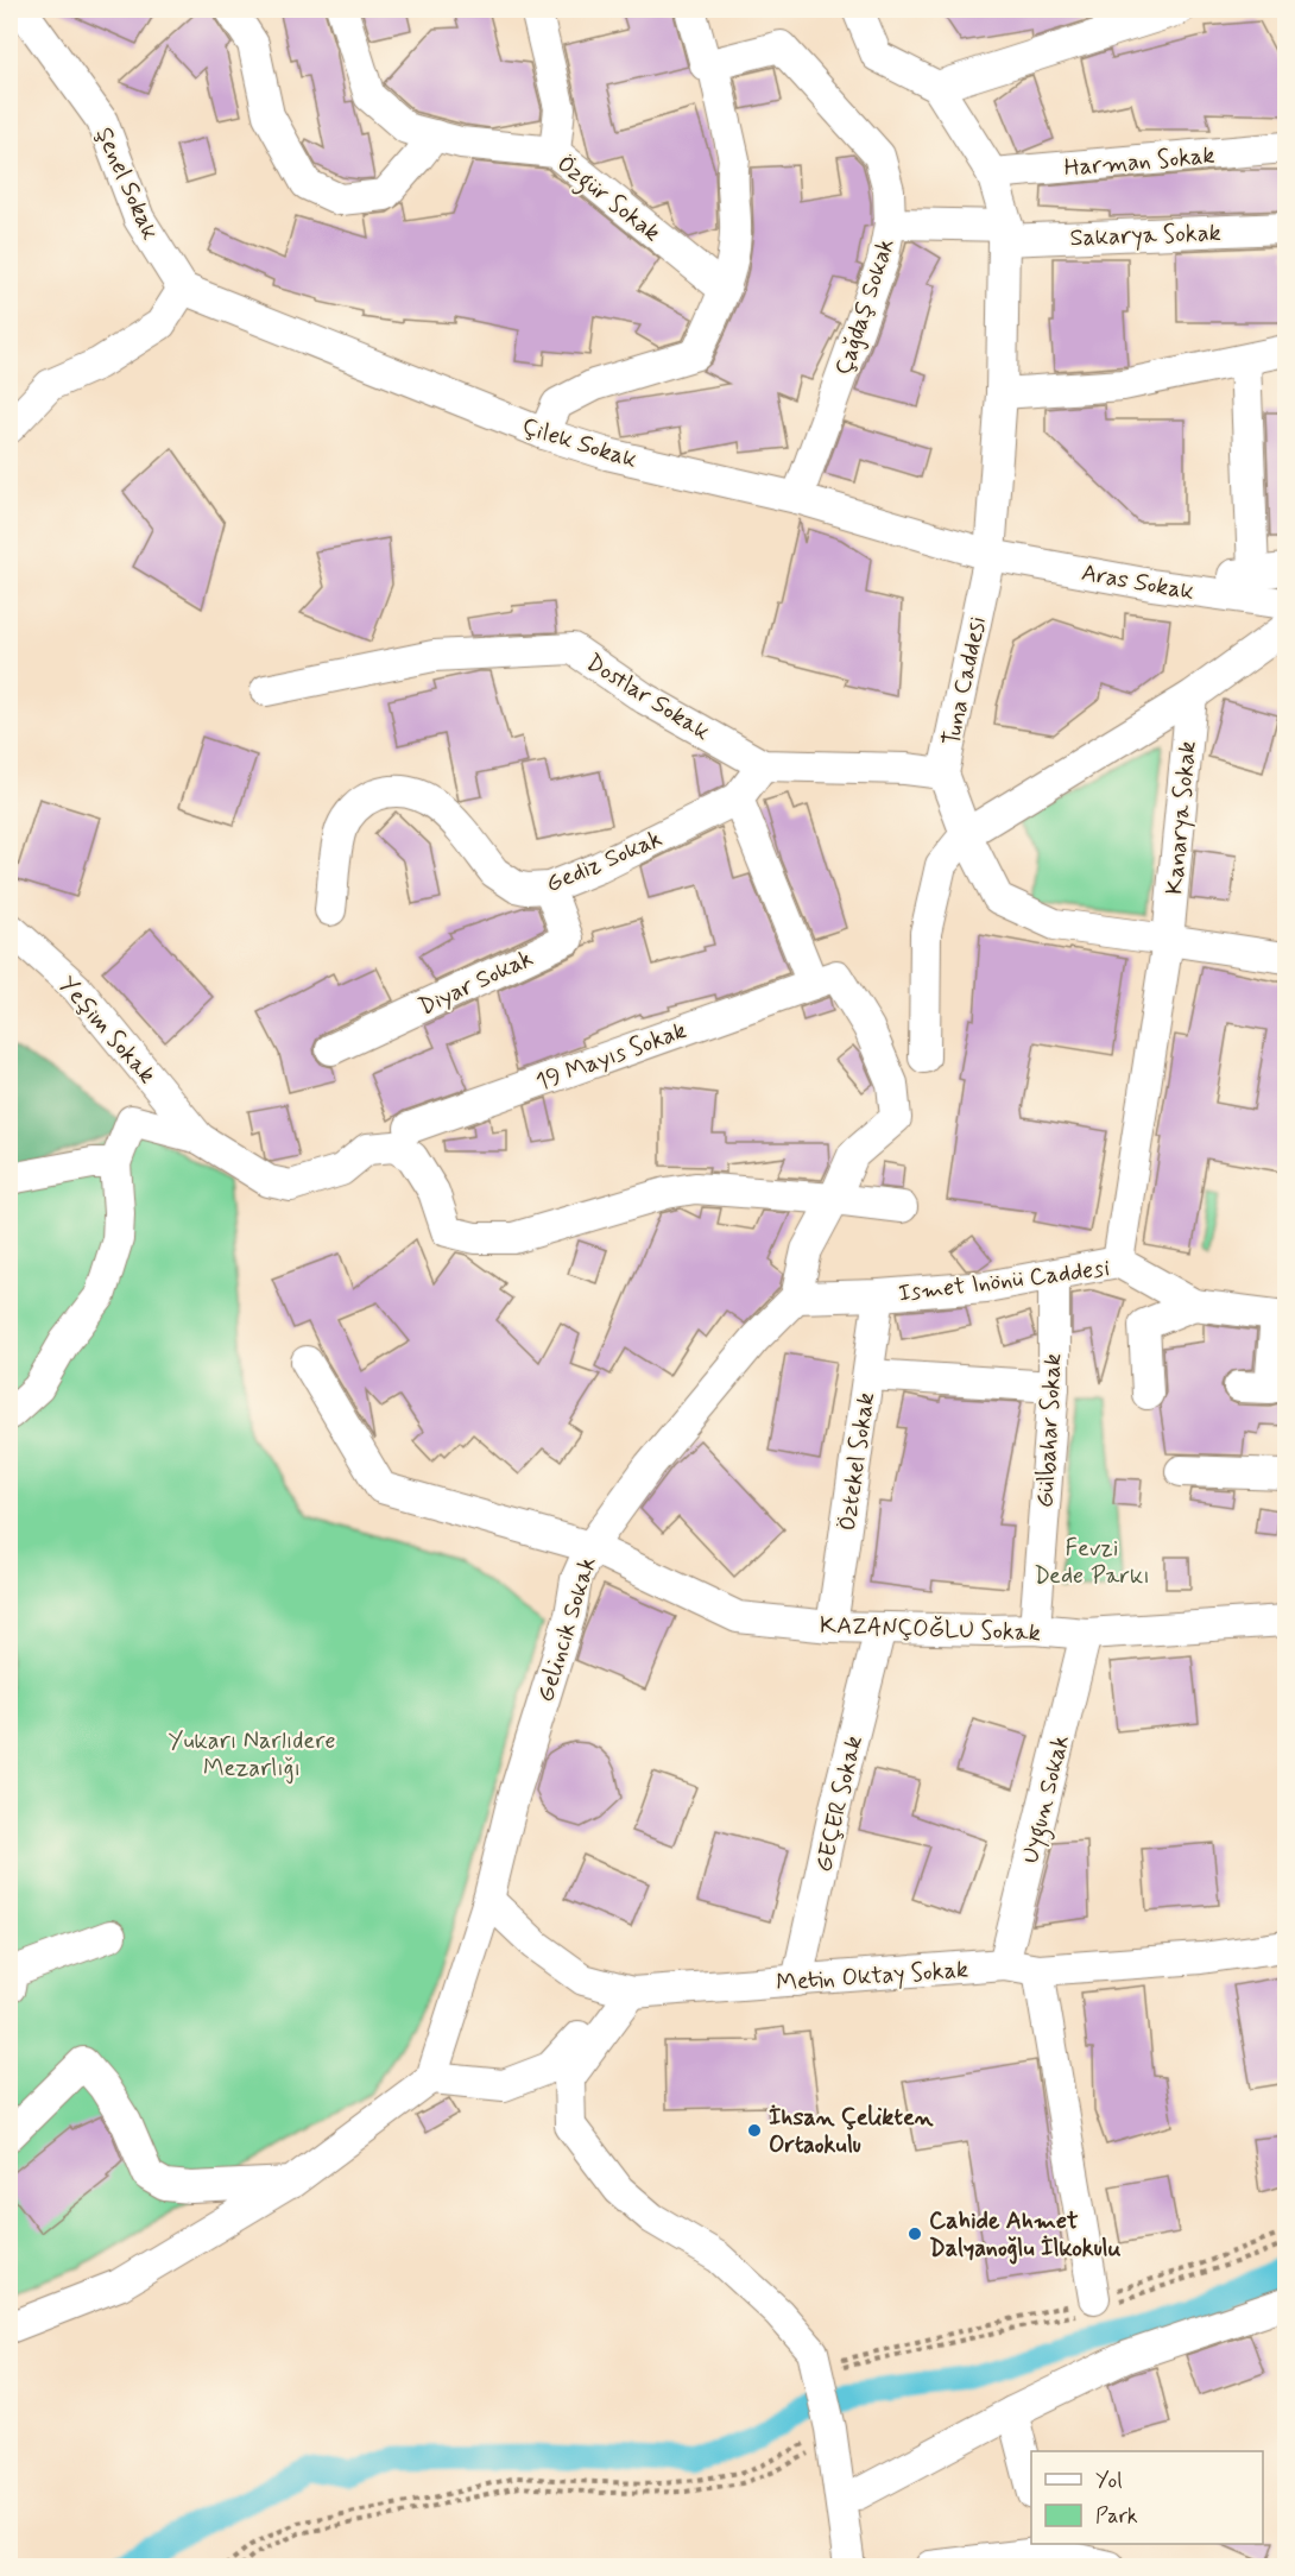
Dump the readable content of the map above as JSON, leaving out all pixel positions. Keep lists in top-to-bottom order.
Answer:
{
  "streets": {
    "street": [
      "Harman Sokak",
      "Şenel Sokak",
      "Özgür Sokak",
      "Sakarya Sokak",
      "Çağdaş Sokak",
      "Çilek Sokak",
      "Aras Sokak",
      "Tuna Caddesi",
      "Dostlar Sokak",
      "Kanarya Sokak",
      "Gediz Sokak",
      "Diyar Sokak",
      "Yeşim Sokak",
      "19 Mayıs Sokak",
      "Ismet Inönü Caddesi",
      "Gülbahar Sokak",
      "Öztekel Sokak",
      "KAZANÇOĞLU Sokak",
      "Gelincik Sokak",
      "Uygun Sokak",
      "GEÇER Sokak",
      "Metin Oktay Sokak"
    ]
  },
  "crossings": [
    ["Harman Sokak", "Tuna Caddesi"],
    ["Şenel Sokak", "Çilek Sokak"],
    ["Sakarya Sokak", "Çağdaş Sokak"],
    ["Sakarya Sokak", "Tuna Caddesi"],
    ["Çağdaş Sokak", "Çilek Sokak"],
    ["Çilek Sokak", "Aras Sokak"],
    ["Çilek Sokak", "Tuna Caddesi"],
    ["Aras Sokak", "Tuna Caddesi"],
    ["Tuna Caddesi", "Dostlar Sokak"],
    ["Tuna Caddesi", "Kanarya Sokak"],
    ["Gediz Sokak", "Diyar Sokak"],
    ["Ismet Inönü Caddesi", "Gülbahar Sokak"],
    ["Ismet Inönü Caddesi", "Öztekel Sokak"],
    ["Ismet Inönü Caddesi", "Gelincik Sokak"],
    ["Gülbahar Sokak", "KAZANÇOĞLU Sokak"],
    ["Öztekel Sokak", "KAZANÇOĞLU Sokak"],
    ["KAZANÇOĞLU Sokak", "Gelincik Sokak"],
    ["KAZANÇOĞLU Sokak", "Uygun Sokak"],
    ["KAZANÇOĞLU Sokak", "GEÇER Sokak"],
    ["Gelincik Sokak", "Metin Oktay Sokak"],
    ["Uygun Sokak", "Metin Oktay Sokak"],
    ["GEÇER Sokak", "Metin Oktay Sokak"]
  ],
  "parks": ["Fevzi Dede Parkı", "Yukarı Narlıdere Mezarlığı"],
  "places": ["İhsan Çelikten Ortaokulu", "Cahide Ahmet Dalyanoğlu İlkokulu"],
  "legend": ["Yol", "Park"]
}
